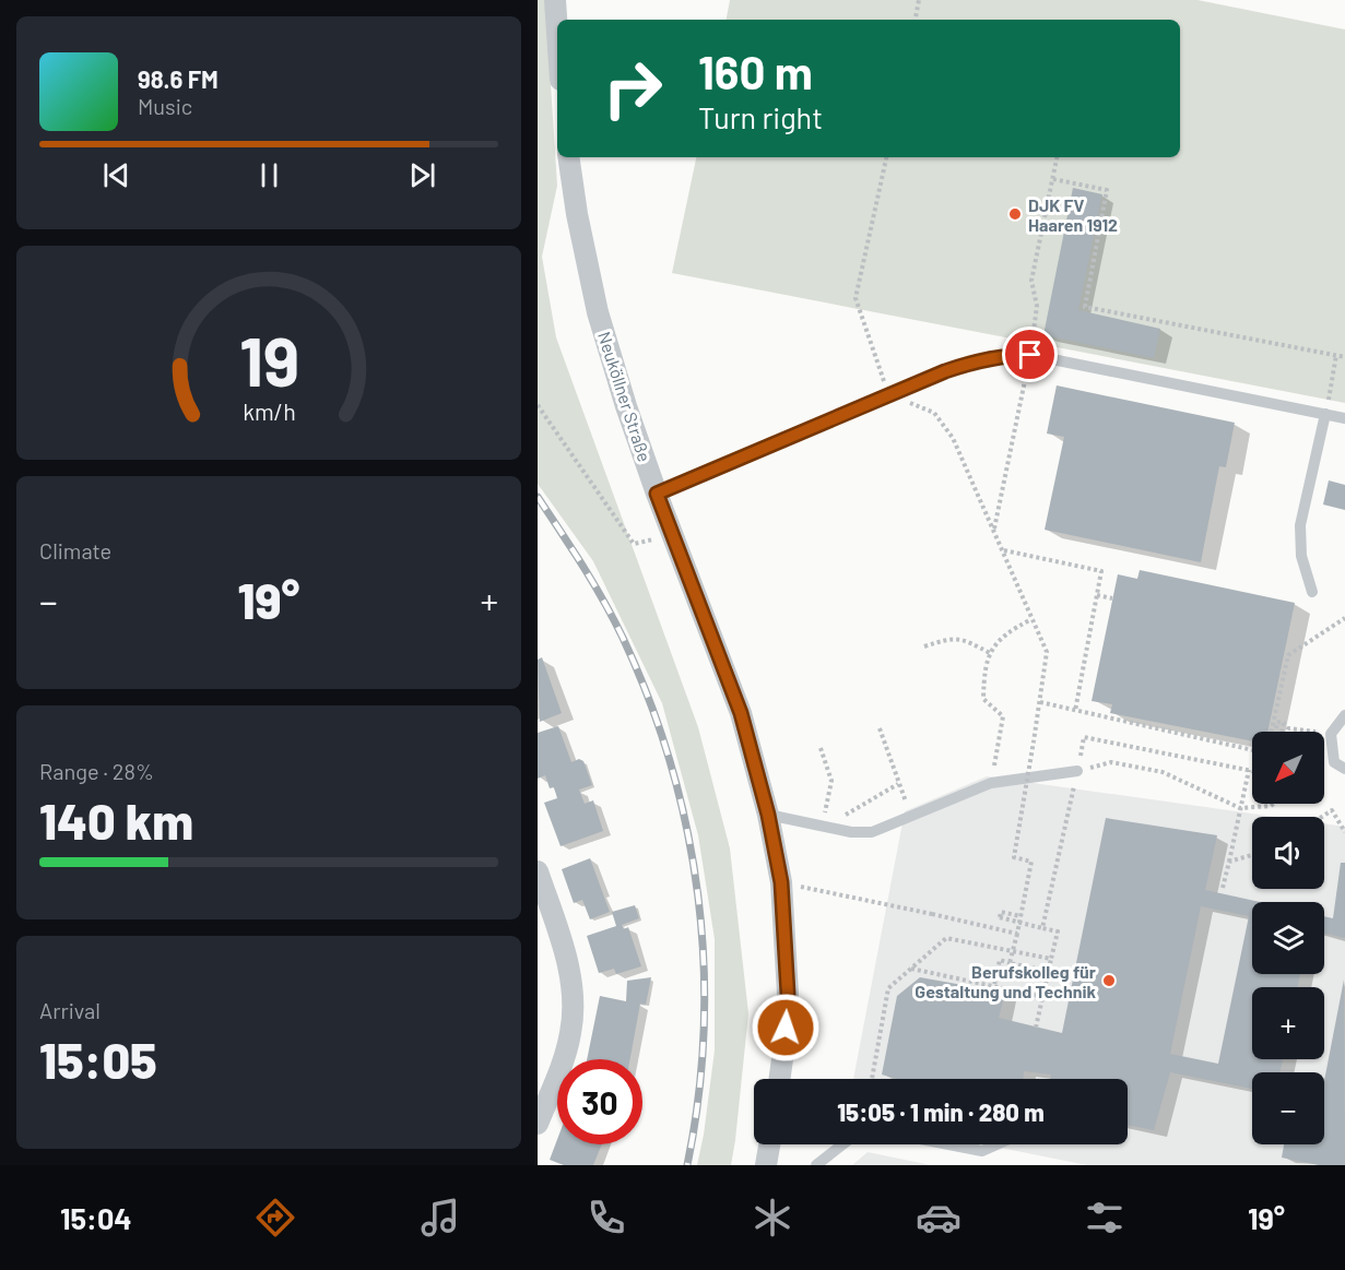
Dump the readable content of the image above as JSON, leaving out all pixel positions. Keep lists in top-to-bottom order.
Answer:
{
  "streets": {
    "street": ["Neuköllner Straße"]
  },
  "places": ["DJK FV Haaren 1912", "Berufskolleg für Gestaltung und Technik"],
  "north": "bottom left",
  "page": {
    "turn": ["160 m", "Turn right"],
    "song": ["98.6 FM", "Music"],
    "tile": [
      "Climate",
      ["Range · 28%", "140 km"],
      ["Arrival", "15:05"]
    ],
    "heat": ["−", "19°", "+"],
    "map_buttons": ["+", "−"],
    "limit": "30",
    "trip": "15:05 · 1 min · 280 m",
    "tabs": ["15:04", "19°"],
    "gauge": ["19", "km/h"]
  }
}
